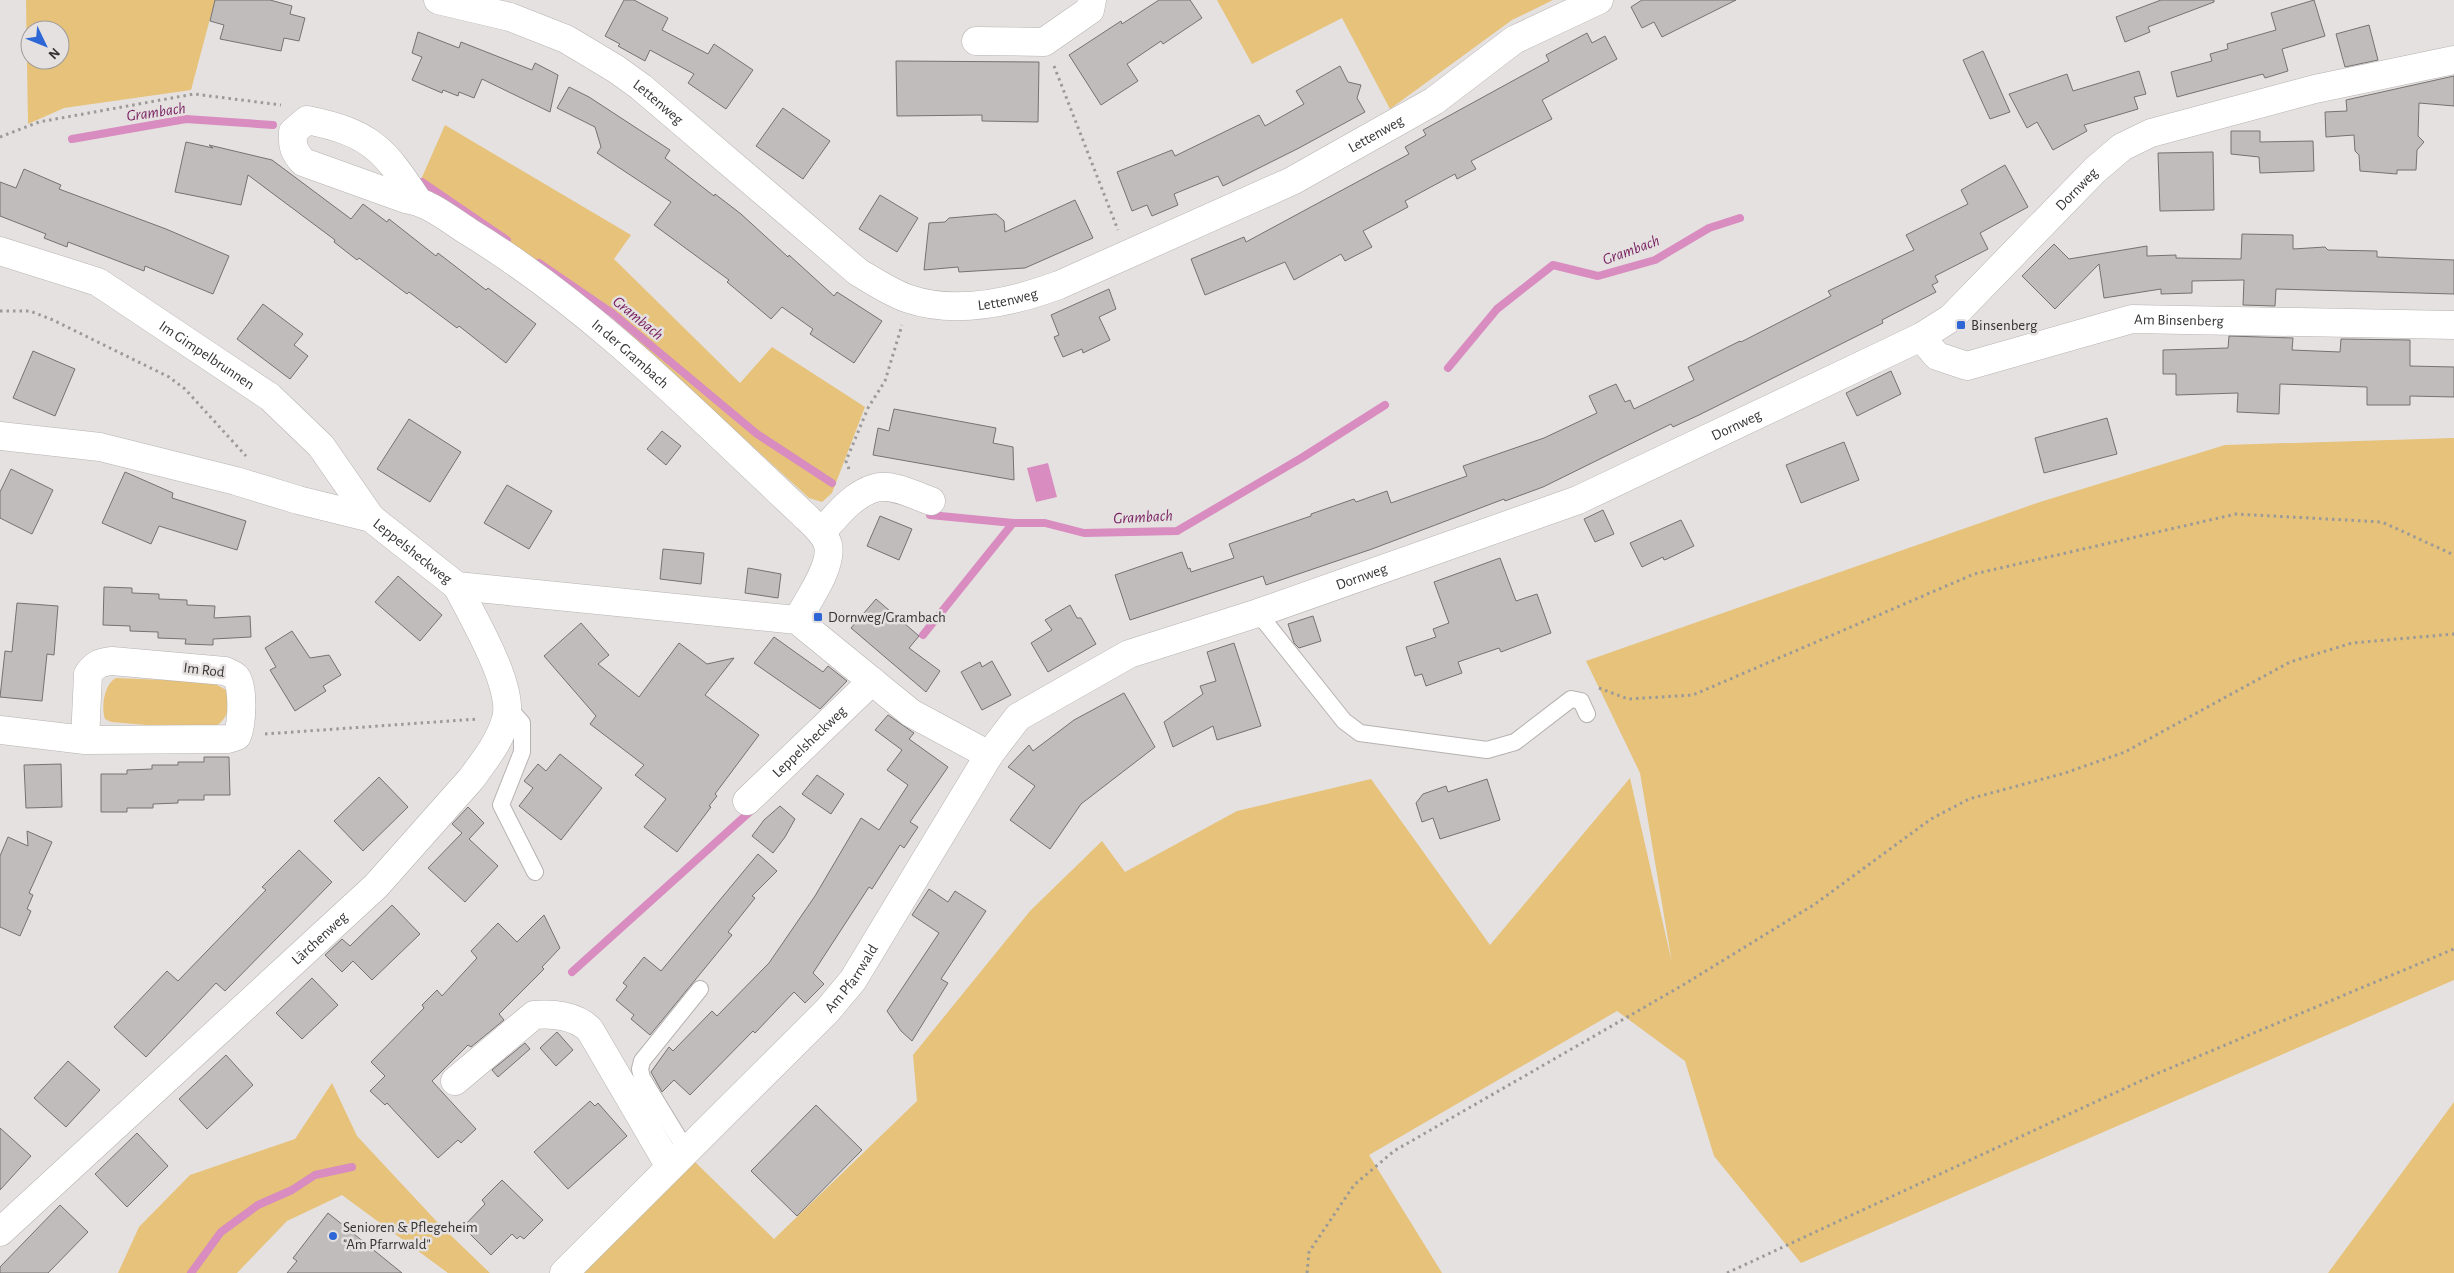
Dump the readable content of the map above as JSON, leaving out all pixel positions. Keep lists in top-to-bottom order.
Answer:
{
  "streets": {
    "street": [
      "Lettenweg",
      "Dornweg",
      "Am Binsenberg",
      "In der Grambach",
      "Im Gimpelbrunnen",
      "Leppelsheckweg",
      "Im Rod",
      "Lärchenweg",
      "Am Pfarrwald"
    ]
  },
  "crossings": [
    ["Dornweg", "Am Binsenberg"],
    ["Dornweg", "Am Pfarrwald"],
    ["Im Gimpelbrunnen", "Leppelsheckweg"]
  ],
  "water": ["Grambach"],
  "places": {
    "transit": ["Binsenberg", "Dornweg/Grambach"],
    "other": ["Senioren & Pflegeheim \"Am Pfarrwald\""]
  },
  "north": "bottom right"
}
